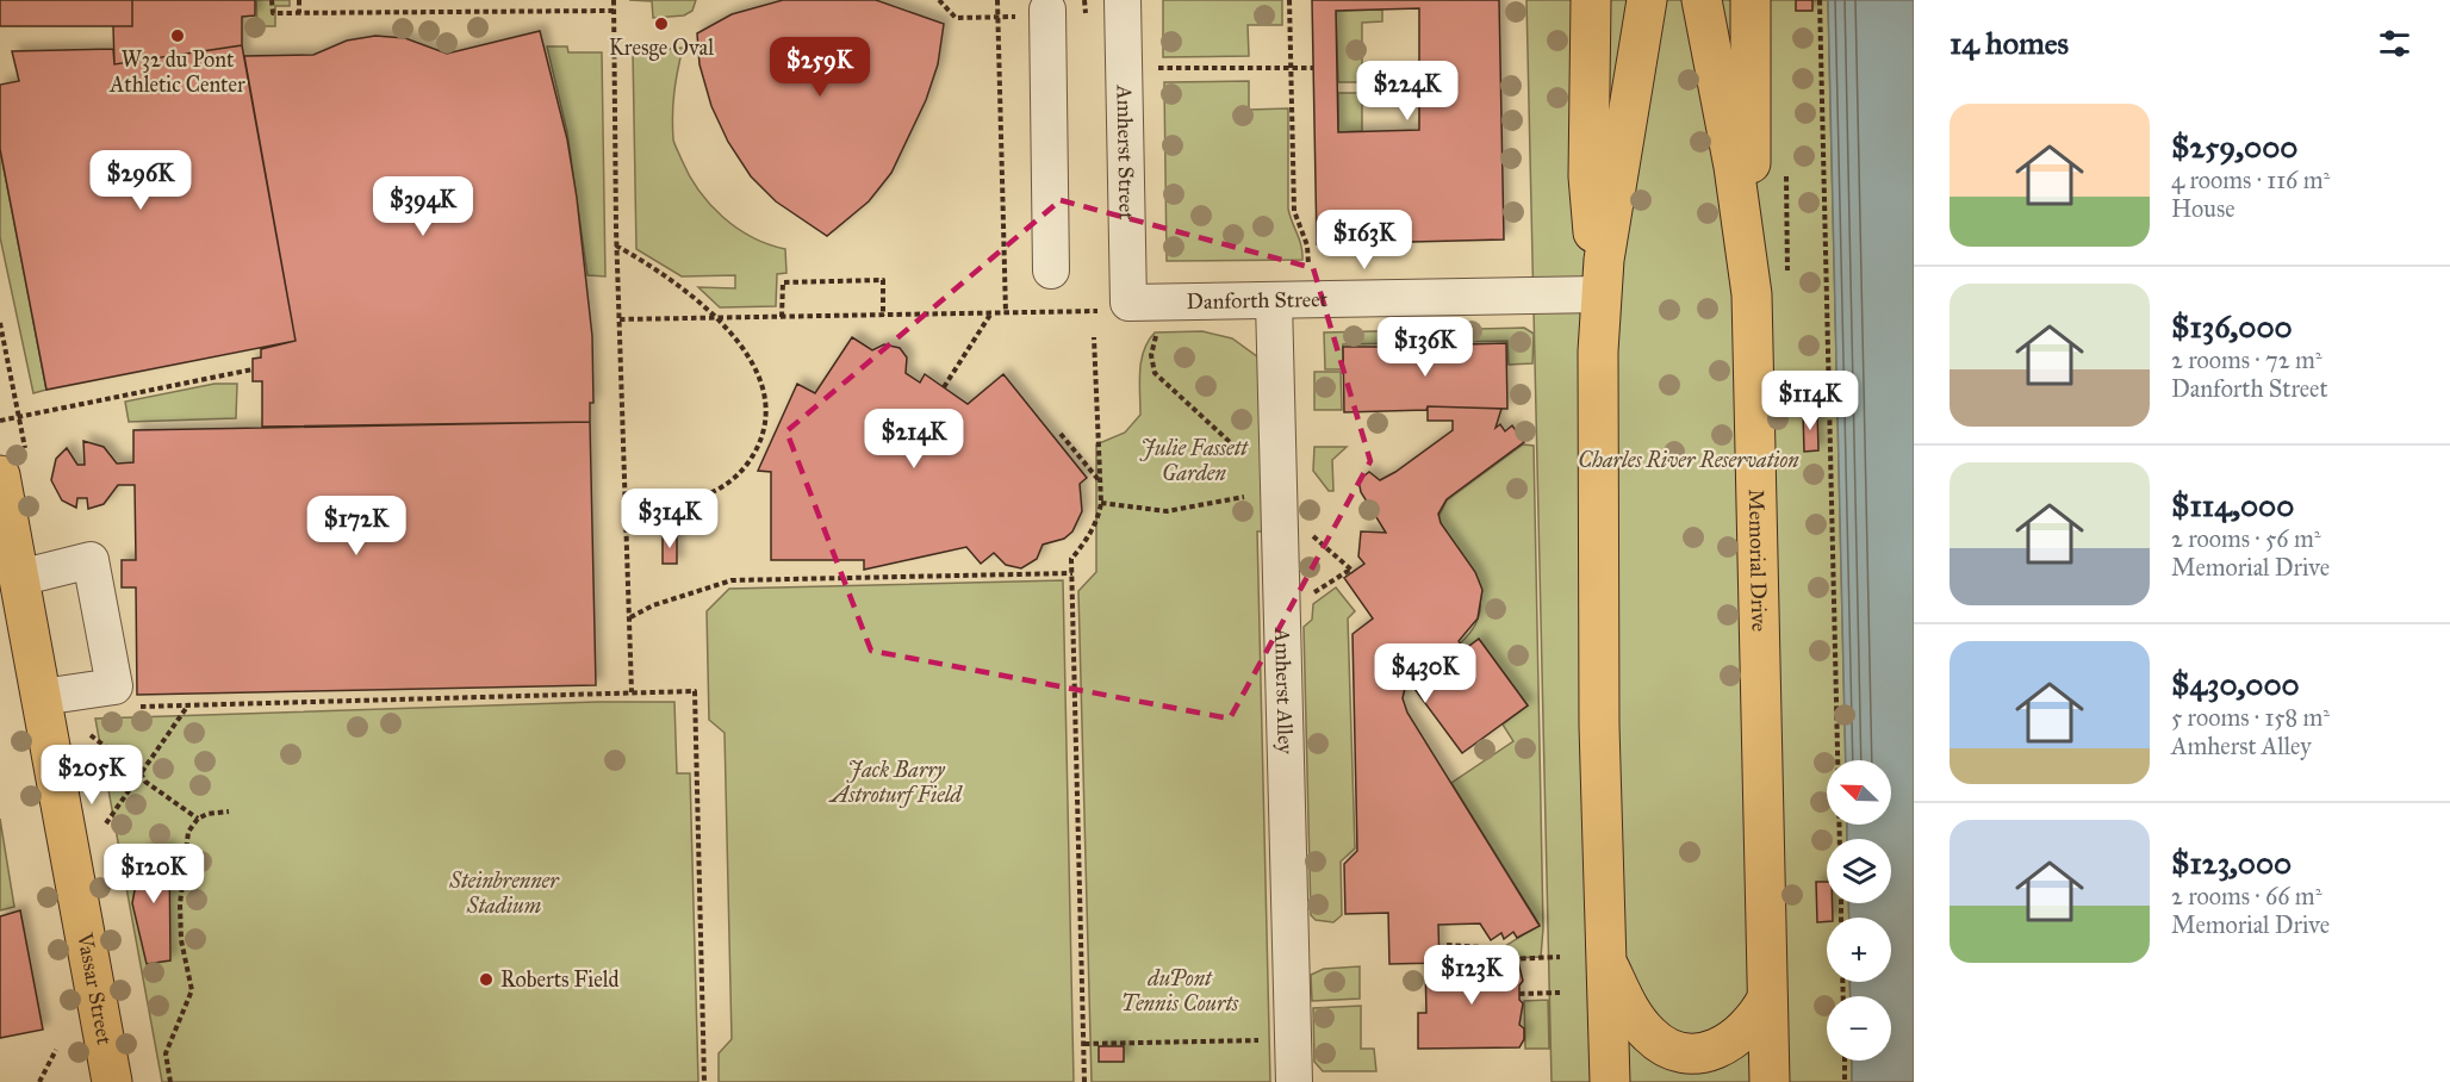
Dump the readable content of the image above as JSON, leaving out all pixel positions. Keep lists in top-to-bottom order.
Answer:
{
  "streets": {
    "main road": ["Memorial Drive", "Vassar Street"],
    "street": ["Amherst Street", "Danforth Street", "Amherst Alley"]
  },
  "crossings": [
    ["Amherst Street", "Danforth Street"],
    ["Danforth Street", "Amherst Alley"]
  ],
  "parks": [
    "Julie Fassett Garden",
    "Charles River Reservation",
    "Jack Barry Astroturf Field",
    "Steinbrenner Stadium",
    "duPont Tennis Courts"
  ],
  "places": ["Kresge Oval", "W32 du Pont Athletic Center", "Roberts Field"],
  "north": "top left",
  "page": {
    "heading": "14 homes",
    "price": [
      "$259K",
      "$224K",
      "$296K",
      "$394K",
      "$163K",
      "$136K",
      "$114K",
      "$214K",
      "$314K",
      "$172K",
      "$430K",
      "$205K",
      "$120K",
      "$123K"
    ],
    "list": [
      {
        "name": "$259,000",
        "note": "4 rooms · 116 m² · House"
      },
      {
        "name": "$136,000",
        "note": "2 rooms · 72 m² · Danforth Street"
      },
      {
        "name": "$114,000",
        "note": "2 rooms · 56 m² · Memorial Drive"
      },
      {
        "name": "$430,000",
        "note": "5 rooms · 158 m² · Amherst Alley"
      },
      {
        "name": "$123,000",
        "note": "2 rooms · 66 m² · Memorial Drive"
      }
    ],
    "map_buttons": ["+", "−"]
  }
}
